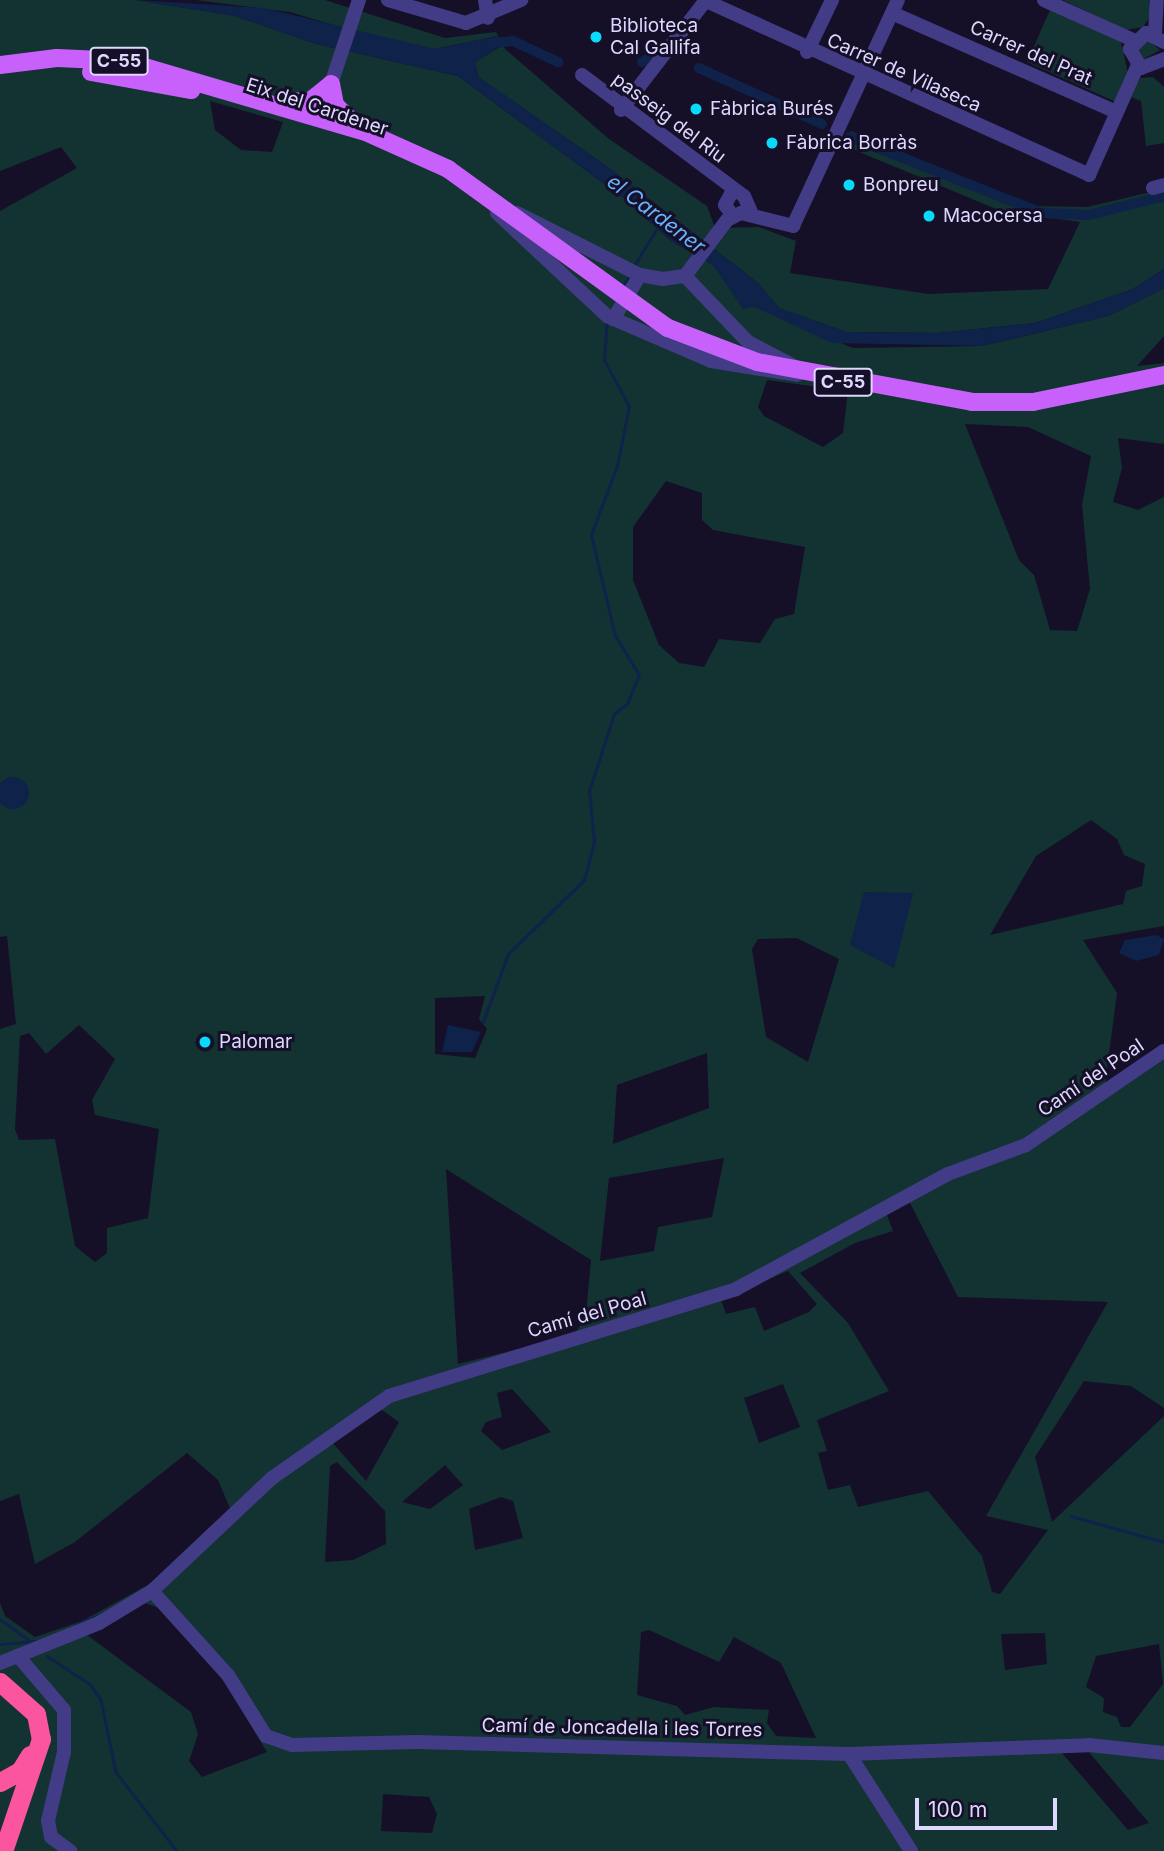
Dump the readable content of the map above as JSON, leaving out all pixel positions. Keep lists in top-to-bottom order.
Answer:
{
  "streets": {
    "main road": ["C-55", "Eix del Cardener"],
    "street": [
      "Carrer del Prat",
      "Carrer de Vilaseca",
      "passeig del Riu",
      "Camí del Poal",
      "Camí de Joncadella i les Torres"
    ]
  },
  "crossings": [
    ["Carrer del Prat", "Carrer de Vilaseca"],
    ["Camí del Poal", "Camí de Joncadella i les Torres"]
  ],
  "water": ["el Cardener"],
  "places": [
    "Biblioteca Cal Gallifa",
    "Fàbrica Burés",
    "Fàbrica Borràs",
    "Bonpreu",
    "Macocersa",
    "Palomar"
  ],
  "scale_bar": "100 m"
}
